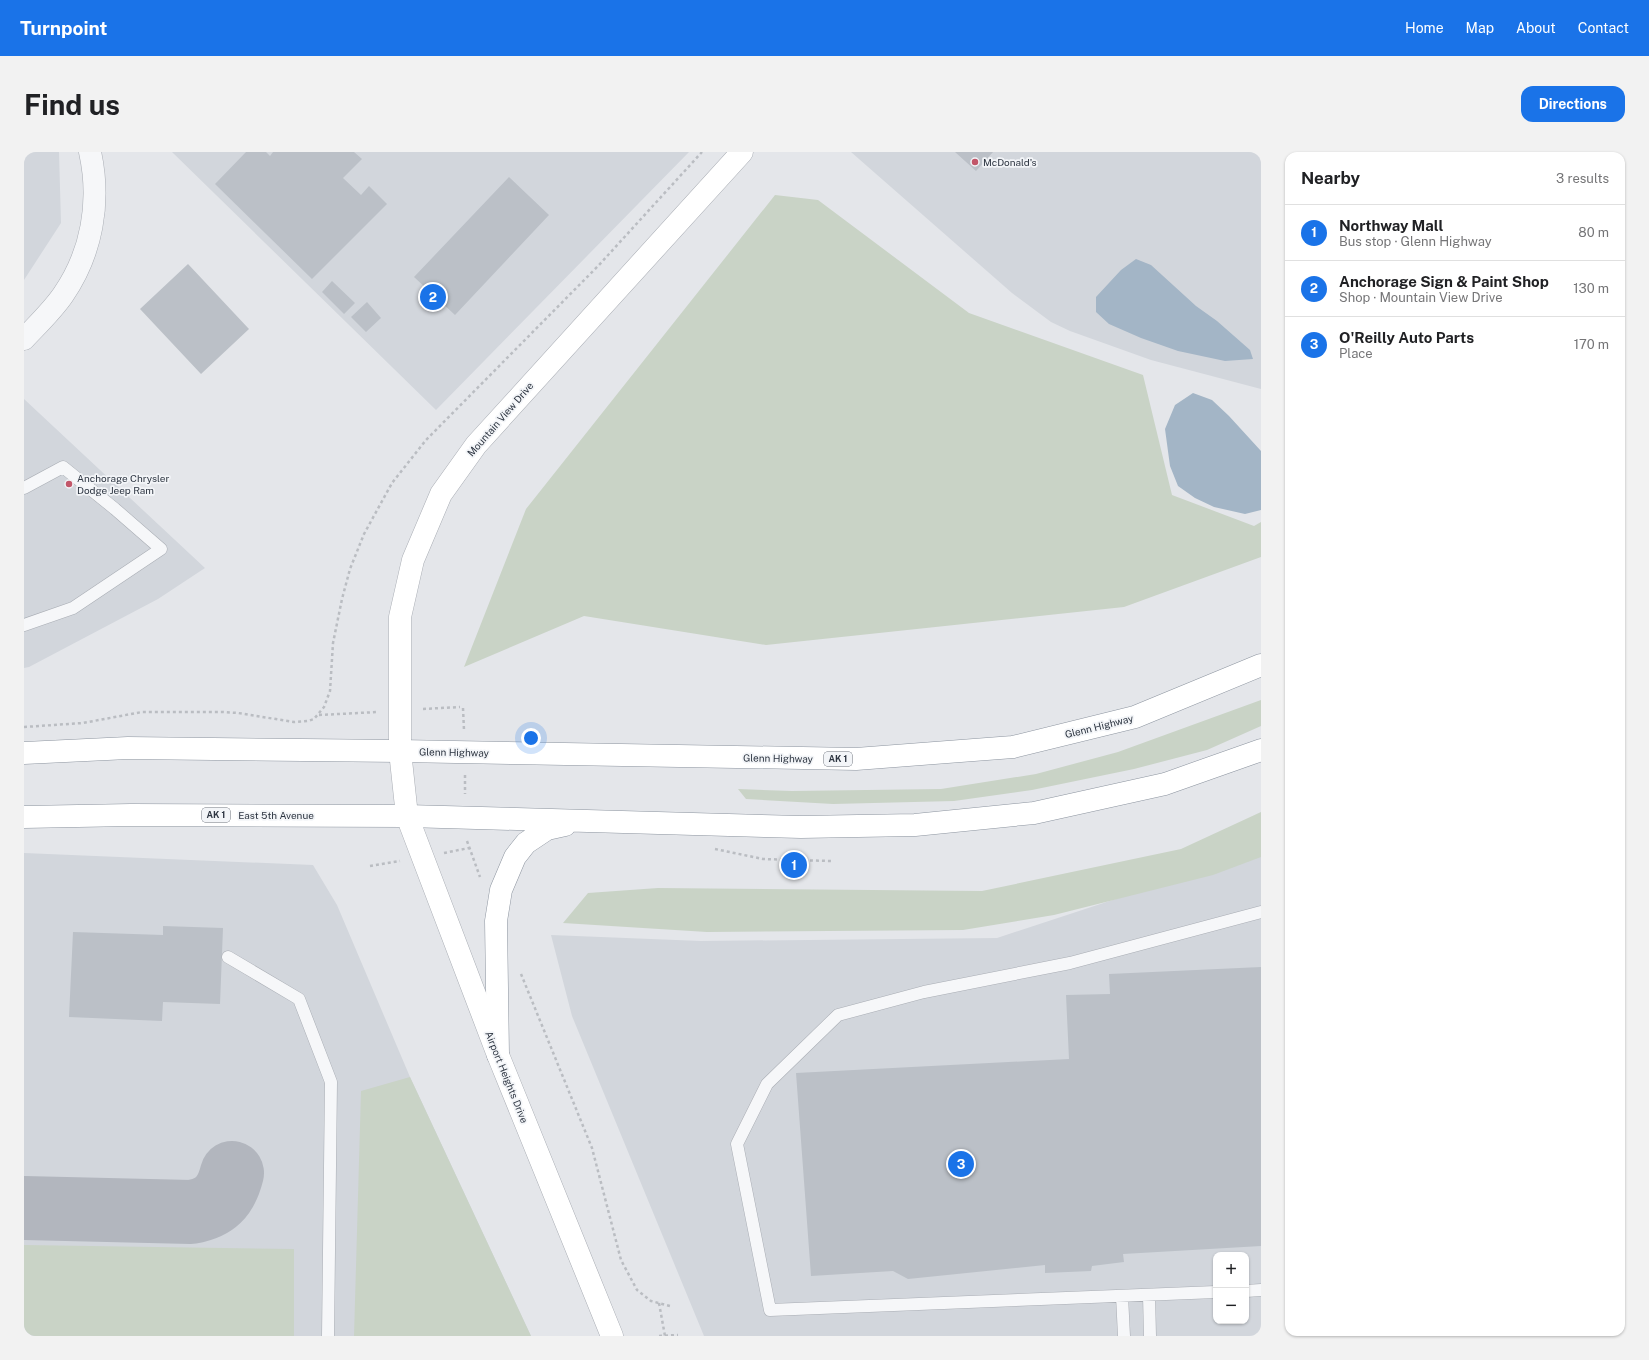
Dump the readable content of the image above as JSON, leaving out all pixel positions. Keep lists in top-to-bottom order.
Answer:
{
  "streets": {
    "main road": [
      "Mountain View Drive",
      "Glenn Highway",
      "AK 1",
      "East 5th Avenue",
      "Airport Heights Drive"
    ]
  },
  "crossings": [
    ["Mountain View Drive", "Glenn Highway"],
    ["Mountain View Drive", "AK 1"],
    ["Mountain View Drive", "East 5th Avenue"],
    ["Mountain View Drive", "Airport Heights Drive"],
    ["Glenn Highway", "AK 1"],
    ["AK 1", "East 5th Avenue"],
    ["AK 1", "Airport Heights Drive"],
    ["East 5th Avenue", "Airport Heights Drive"]
  ],
  "places": ["McDonald's", "Anchorage Chrysler Dodge Jeep Ram"],
  "page": {
    "header": "Turnpoint",
    "nav": [
      "Home",
      "Map",
      "About",
      "Contact"
    ],
    "buttons": "Directions",
    "title": "Find us",
    "heading": ["Nearby", "3 results"],
    "list": [
      {
        "mark": "1",
        "name": "Northway Mall",
        "note": "Bus stop · Glenn Highway",
        "value": "80 m"
      },
      {
        "mark": "2",
        "name": "Anchorage Sign & Paint Shop",
        "note": "Shop · Mountain View Drive",
        "value": "130 m"
      },
      {
        "mark": "3",
        "name": "O'Reilly Auto Parts",
        "note": "Place",
        "value": "170 m"
      }
    ],
    "pins": ["2", "1", "3"],
    "map_buttons": ["+", "−"]
  }
}
